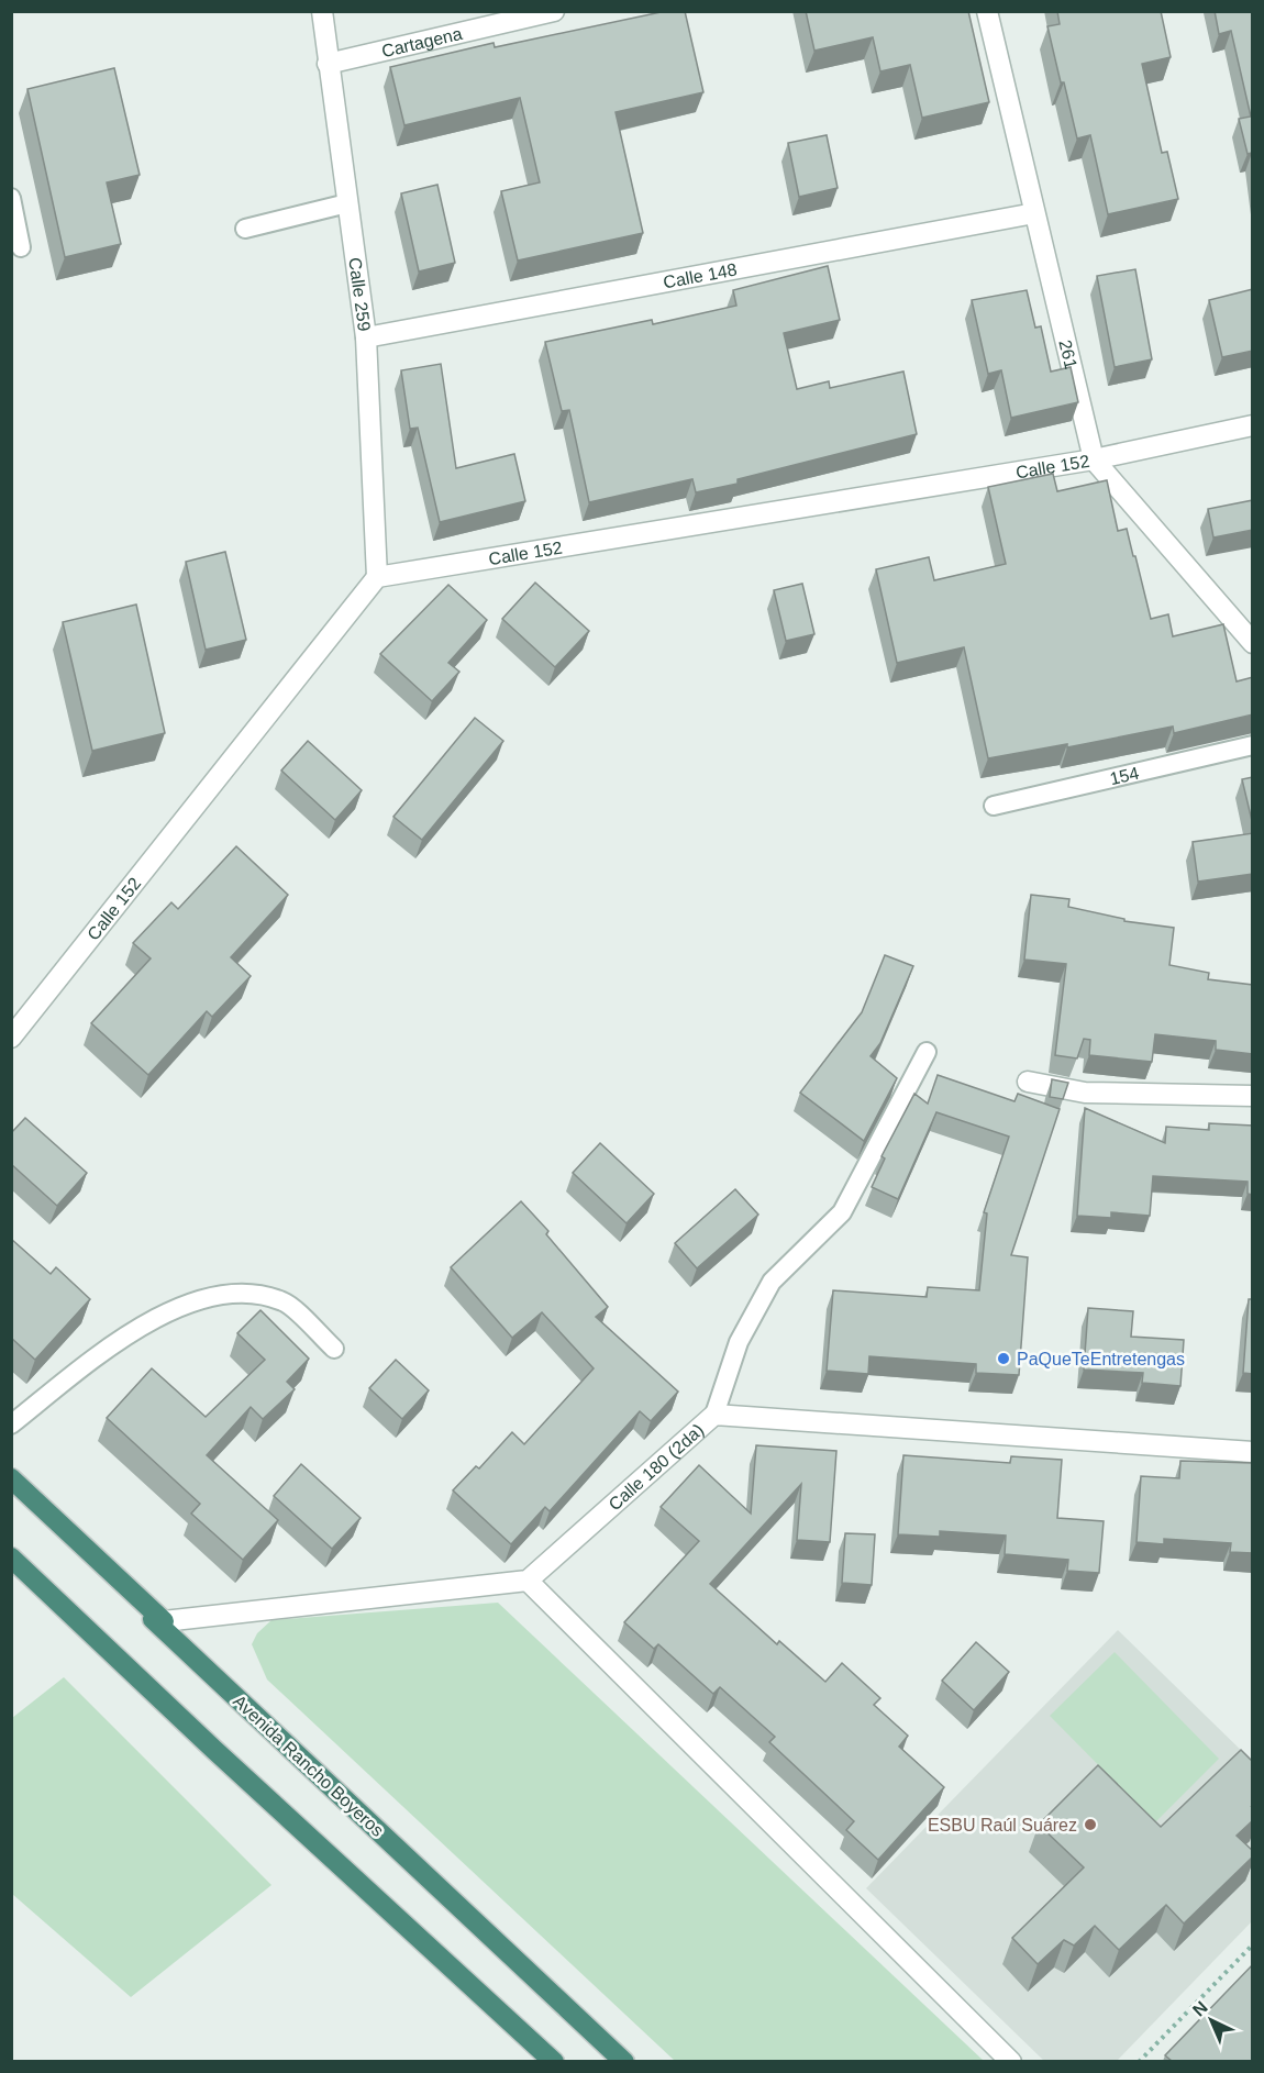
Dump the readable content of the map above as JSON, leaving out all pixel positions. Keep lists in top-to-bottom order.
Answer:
{
  "streets": {
    "highway": ["Avenida Rancho Boyeros"],
    "street": [
      "Cartagena",
      "Calle 148",
      "Calle 259",
      "261",
      "Calle 152",
      "Calle 180 (2da)"
    ],
    "lane": ["154"]
  },
  "crossings": [
    ["Cartagena", "Calle 259"],
    ["Calle 148", "Calle 259"],
    ["Calle 148", "261"],
    ["Calle 259", "Calle 152"],
    ["261", "Calle 152"]
  ],
  "places": ["PaQueTeEntretengas", "ESBU Raúl Suárez"],
  "north": "top left"
}
